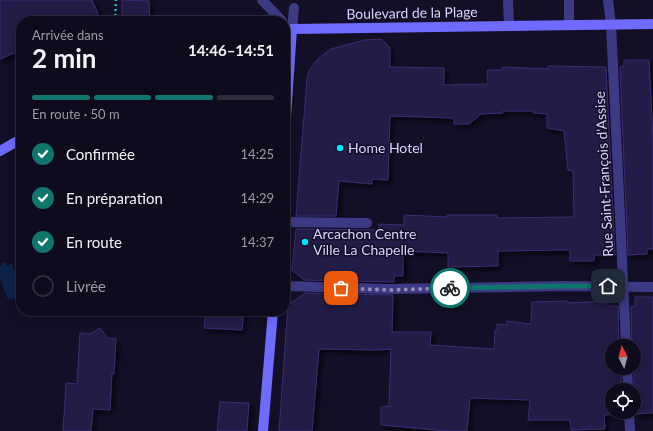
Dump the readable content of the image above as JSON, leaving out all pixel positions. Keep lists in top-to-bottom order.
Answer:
{
  "streets": {
    "main road": ["Boulevard de la Plage"],
    "street": ["Rue Saint-François d'Assise"]
  },
  "crossings": [
    ["Boulevard de la Plage", "Rue Saint-François d'Assise"]
  ],
  "places": ["Home Hotel", "Arcachon Centre Ville La Chapelle"],
  "north": "top",
  "page": {
    "heading": ["2 min", "Arrivée dans", "14:46–14:51"],
    "bar": "En route · 50 m",
    "list": [
      ["Confirmée", "14:25"],
      ["En préparation", "14:29"],
      ["En route", "14:37"],
      "Livrée"
    ]
  }
}
